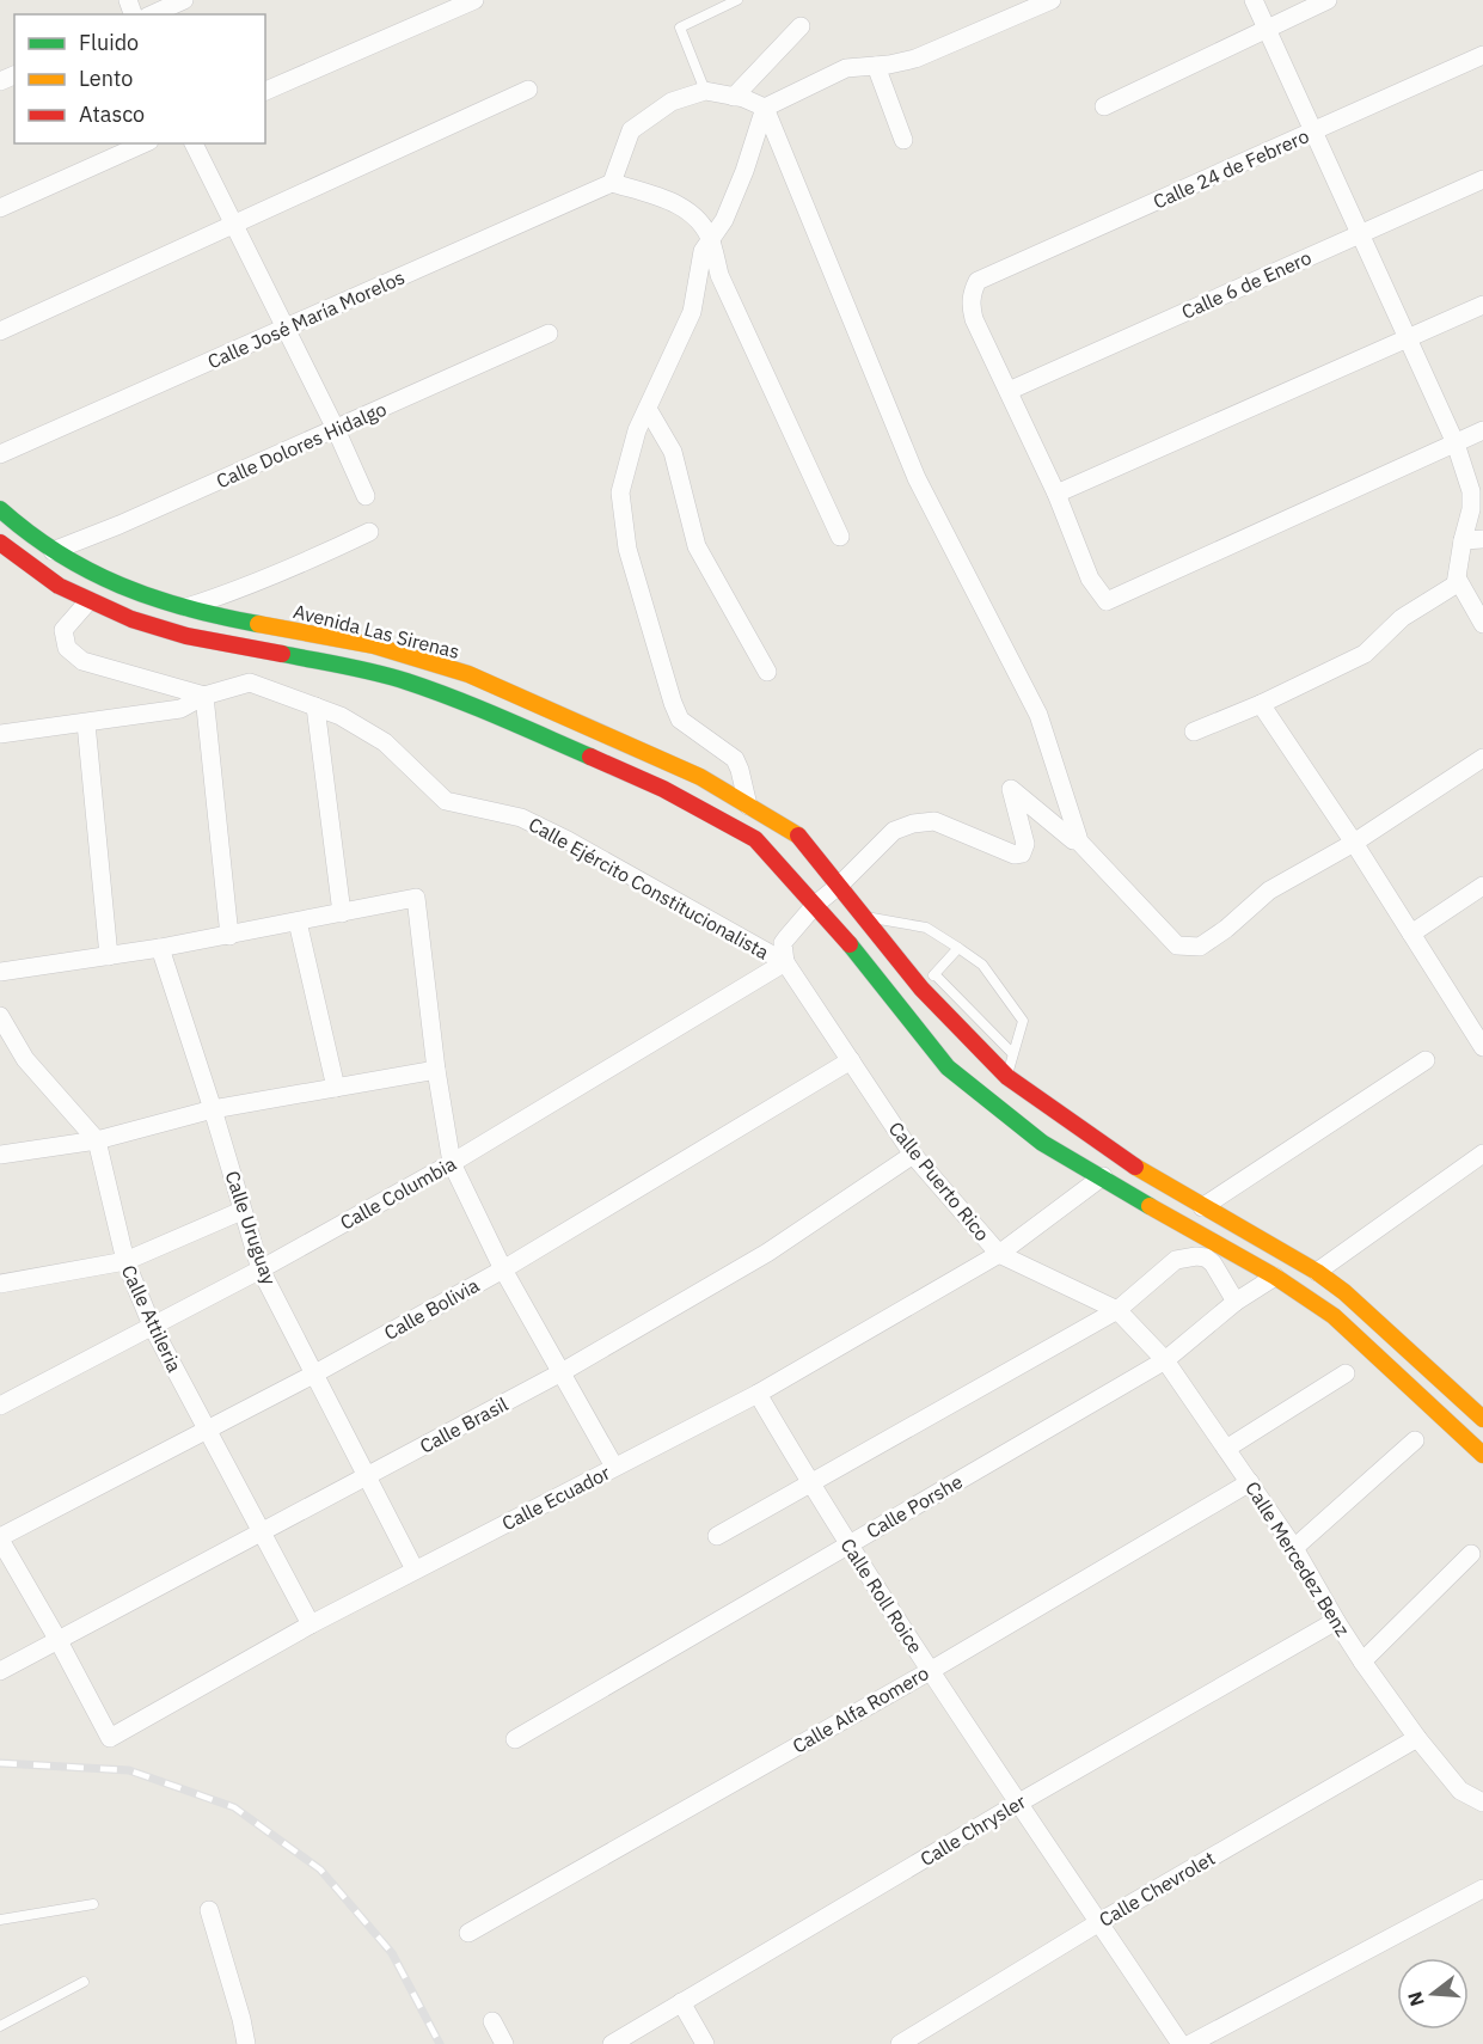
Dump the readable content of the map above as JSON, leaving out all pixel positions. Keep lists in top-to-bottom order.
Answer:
{
  "streets": {
    "main road": ["Avenida Las Sirenas"],
    "street": [
      "Calle 24 de Febrero",
      "Calle 6 de Enero",
      "Calle José María Morelos",
      "Calle Dolores Hidalgo",
      "Calle Ejército Constitucionalista",
      "Calle Puerto Rico",
      "Calle Columbia",
      "Calle Uruguay",
      "Calle Bolivia",
      "Calle Attileria",
      "Calle Brasil",
      "Calle Ecuador",
      "Calle Porshe",
      "Calle Mercedez Benz",
      "Calle Roll Roice",
      "Calle Alfa Romero",
      "Calle Chrysler",
      "Calle Chevrolet"
    ]
  },
  "crossings": [
    ["Calle 24 de Febrero", "Calle 6 de Enero"],
    ["Calle Dolores Hidalgo", "Avenida Las Sirenas"],
    ["Avenida Las Sirenas", "Calle Ecuador"],
    ["Avenida Las Sirenas", "Calle Porshe"],
    ["Calle Ejército Constitucionalista", "Calle Puerto Rico"],
    ["Calle Ejército Constitucionalista", "Calle Columbia"],
    ["Calle Puerto Rico", "Calle Columbia"],
    ["Calle Puerto Rico", "Calle Bolivia"],
    ["Calle Puerto Rico", "Calle Brasil"],
    ["Calle Puerto Rico", "Calle Ecuador"],
    ["Calle Puerto Rico", "Calle Mercedez Benz"],
    ["Calle Columbia", "Calle Uruguay"],
    ["Calle Columbia", "Calle Attileria"],
    ["Calle Uruguay", "Calle Bolivia"],
    ["Calle Uruguay", "Calle Brasil"],
    ["Calle Uruguay", "Calle Ecuador"],
    ["Calle Bolivia", "Calle Attileria"],
    ["Calle Attileria", "Calle Brasil"],
    ["Calle Attileria", "Calle Ecuador"],
    ["Calle Brasil", "Calle Ecuador"],
    ["Calle Ecuador", "Calle Roll Roice"],
    ["Calle Porshe", "Calle Mercedez Benz"],
    ["Calle Porshe", "Calle Roll Roice"],
    ["Calle Mercedez Benz", "Calle Alfa Romero"],
    ["Calle Mercedez Benz", "Calle Chrysler"],
    ["Calle Mercedez Benz", "Calle Chevrolet"],
    ["Calle Roll Roice", "Calle Alfa Romero"],
    ["Calle Roll Roice", "Calle Chrysler"],
    ["Calle Roll Roice", "Calle Chevrolet"]
  ],
  "legend": ["Fluido", "Lento", "Atasco"],
  "north": "left"
}
